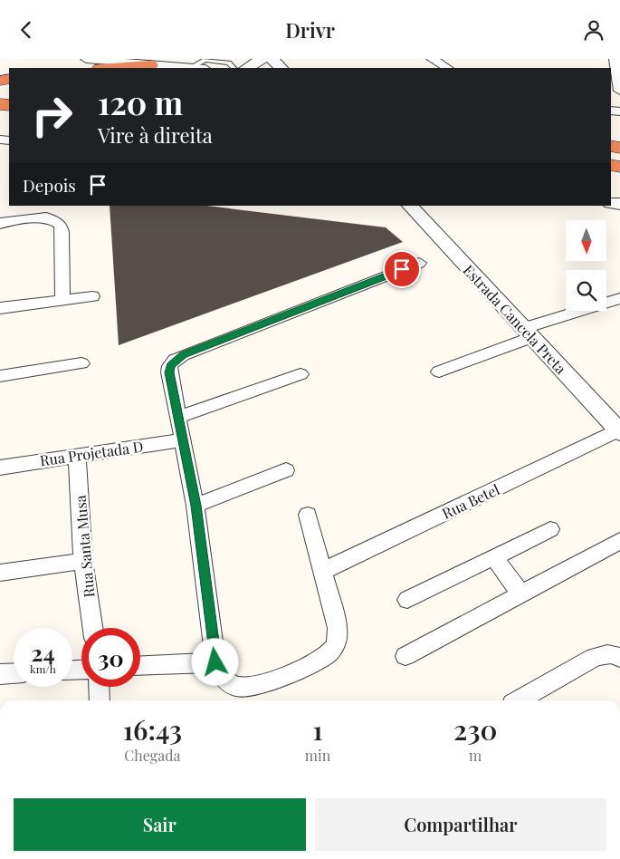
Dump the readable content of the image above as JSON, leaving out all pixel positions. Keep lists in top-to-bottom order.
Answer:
{
  "streets": {
    "street": [
      "Estrada Cancela Preta",
      "Rua Projetada D",
      "Rua Betel",
      "Rua Santa Musa"
    ]
  },
  "crossings": [
    ["Estrada Cancela Preta", "Rua Betel"],
    ["Rua Projetada D", "Rua Santa Musa"]
  ],
  "north": "bottom",
  "page": {
    "header": "Drivr",
    "turn": ["120 m", "Vire à direita"],
    "then": "Depois",
    "speed": "24 km/h",
    "limit": "30",
    "eta": [
      "16:43",
      "Chegada",
      "1",
      "min",
      "230",
      "m"
    ],
    "buttons": ["Sair", "Compartilhar"]
  }
}
